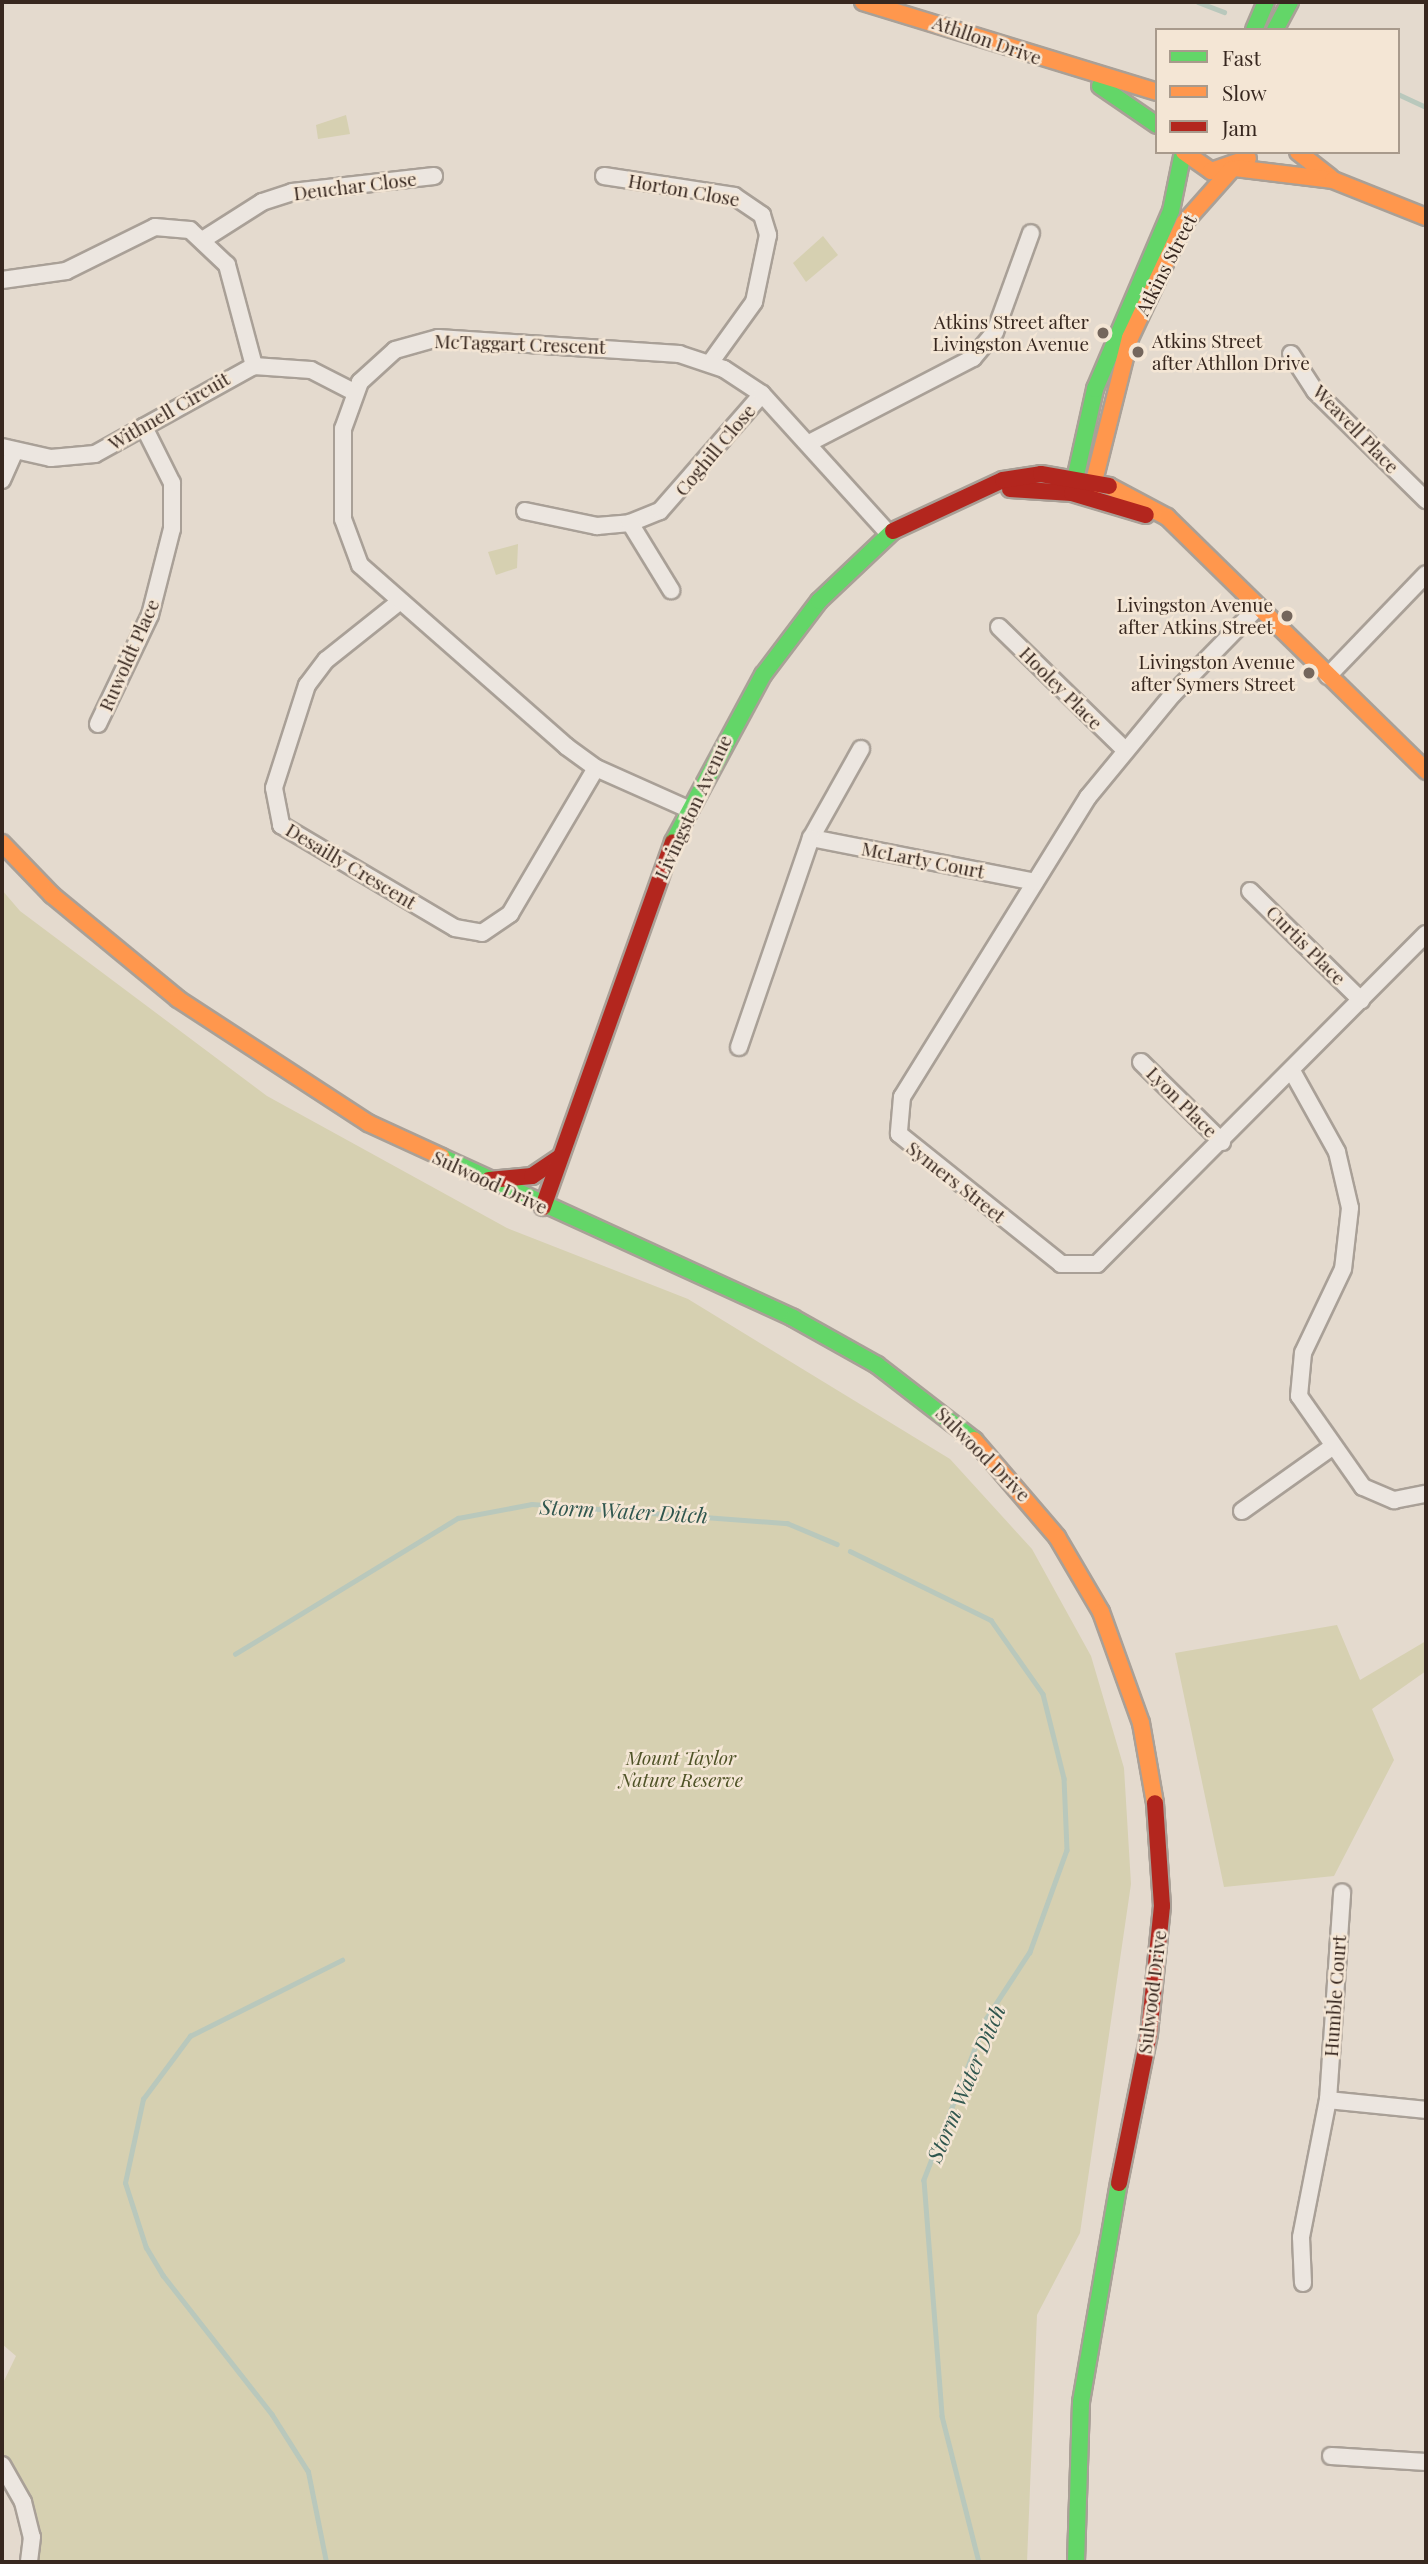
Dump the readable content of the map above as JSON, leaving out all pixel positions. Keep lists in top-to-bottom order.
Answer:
{
  "streets": {
    "main road": [
      "Athllon Drive",
      "Atkins Street",
      "Livingston Avenue",
      "Sulwood Drive"
    ],
    "street": [
      "Deuchar Close",
      "Horton Close",
      "McTaggart Crescent",
      "Withnell Circuit",
      "Weavell Place",
      "Coghill Close",
      "Ruwoldt Place",
      "Hooley Place",
      "McLarty Court",
      "Desailly Crescent",
      "Curtis Place",
      "Lyon Place",
      "Symers Street",
      "Humble Court"
    ]
  },
  "crossings": [
    ["Deuchar Close", "Withnell Circuit"],
    ["Horton Close", "McTaggart Crescent"],
    ["Atkins Street", "Livingston Avenue"],
    ["McTaggart Crescent", "Withnell Circuit"],
    ["McTaggart Crescent", "Coghill Close"],
    ["McTaggart Crescent", "Livingston Avenue"],
    ["McTaggart Crescent", "Desailly Crescent"],
    ["Withnell Circuit", "Ruwoldt Place"],
    ["Hooley Place", "Symers Street"],
    ["Livingston Avenue", "Sulwood Drive"],
    ["Livingston Avenue", "Symers Street"],
    ["McLarty Court", "Symers Street"],
    ["Curtis Place", "Symers Street"],
    ["Lyon Place", "Symers Street"]
  ],
  "water": ["Storm Water Ditch"],
  "parks": ["Mount Taylor Nature Reserve"],
  "places": [
    "Atkins Street after Livingston Avenue",
    "Atkins Street after Athllon Drive",
    "Livingston Avenue after Atkins Street",
    "Livingston Avenue after Symers Street"
  ],
  "legend": ["Fast", "Slow", "Jam"]
}
